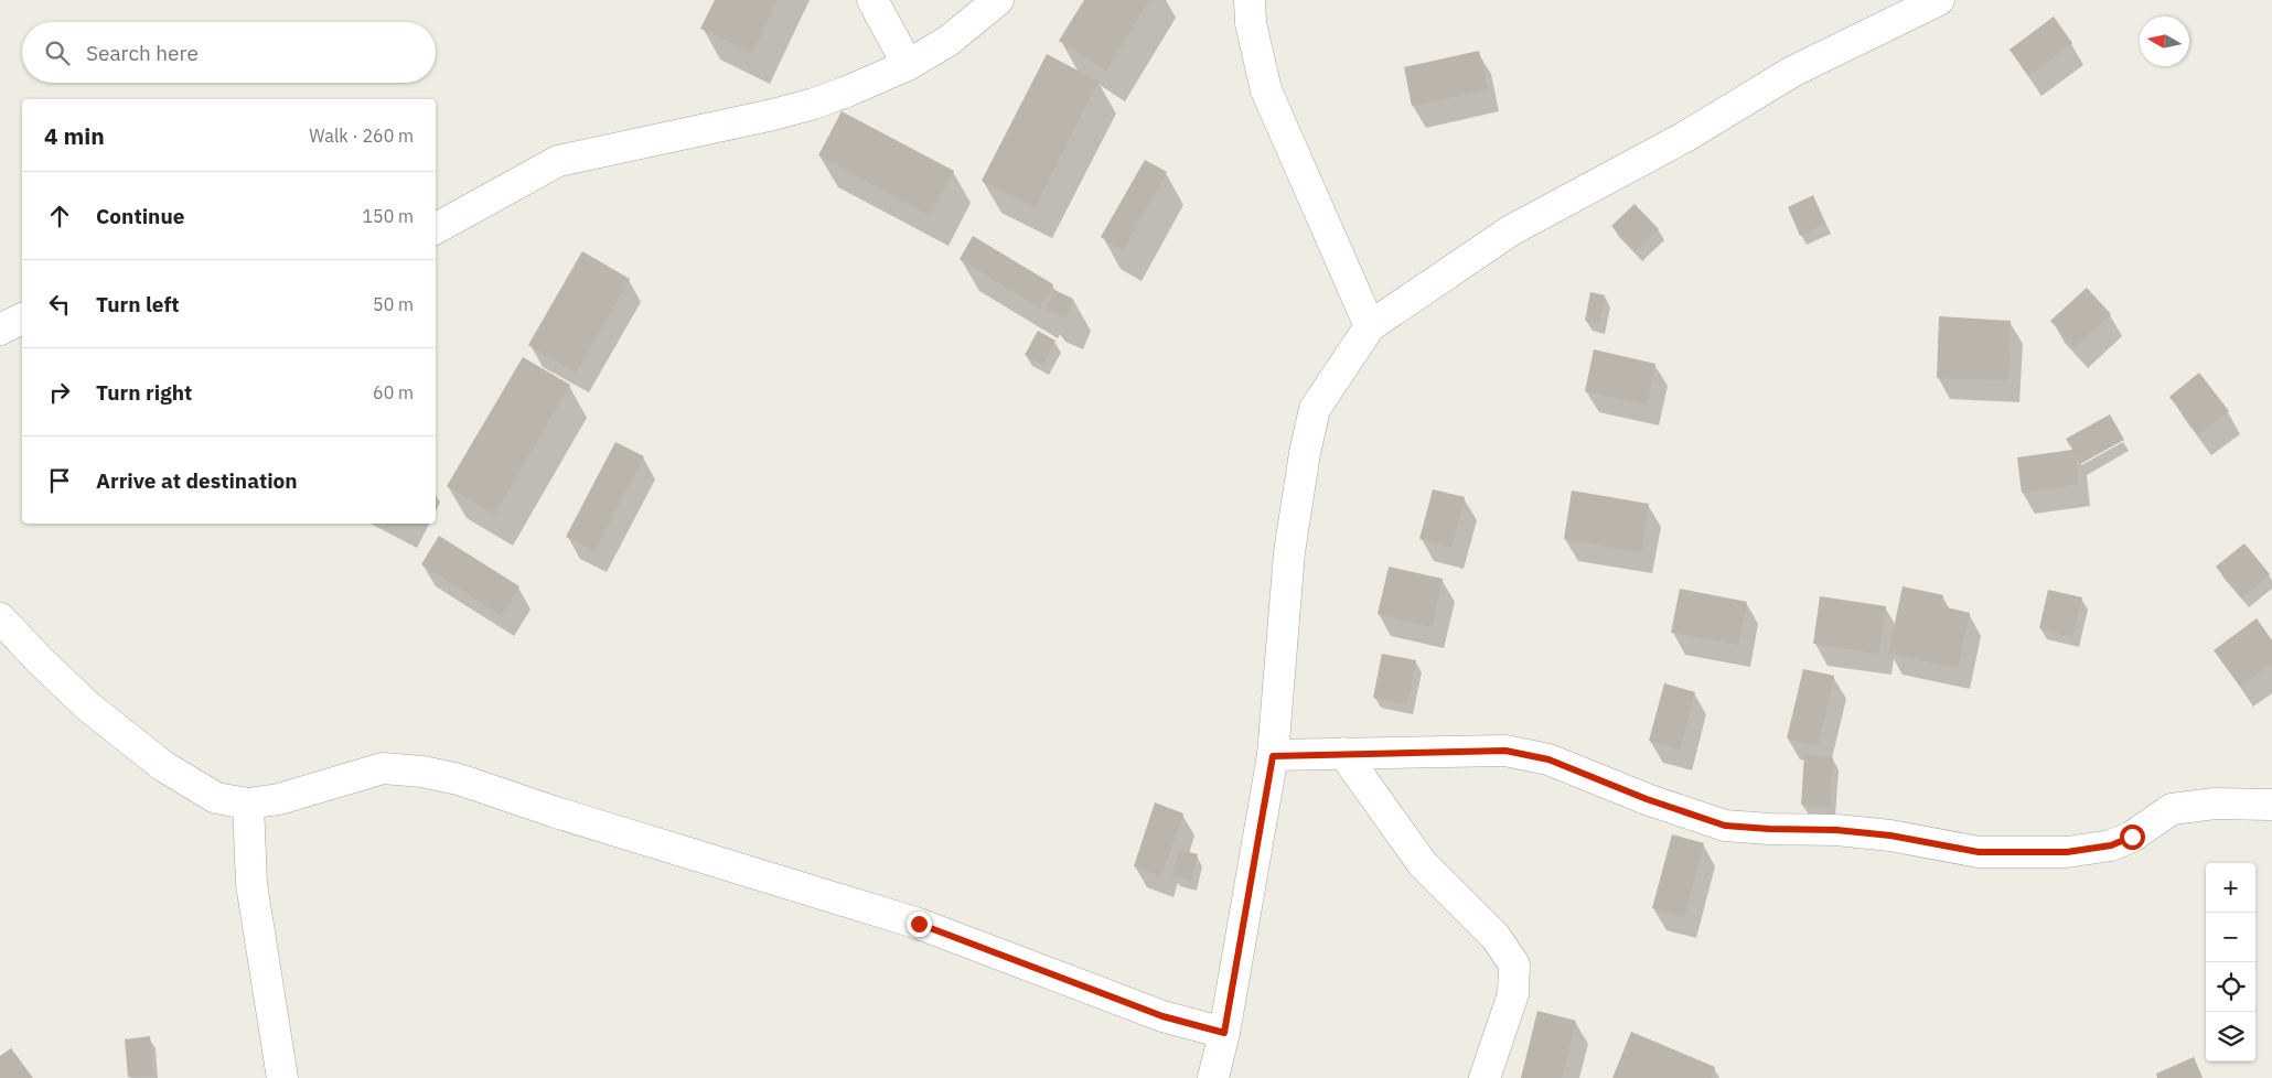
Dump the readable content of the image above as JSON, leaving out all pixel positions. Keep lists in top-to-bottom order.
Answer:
{
  "north": "left",
  "page": {
    "search": "Search here",
    "heading": ["4 min", "Walk · 260 m"],
    "list": [
      ["Continue", "150 m"],
      ["Turn left", "50 m"],
      ["Turn right", "60 m"],
      "Arrive at destination"
    ],
    "map_buttons": ["+", "−"]
  }
}
